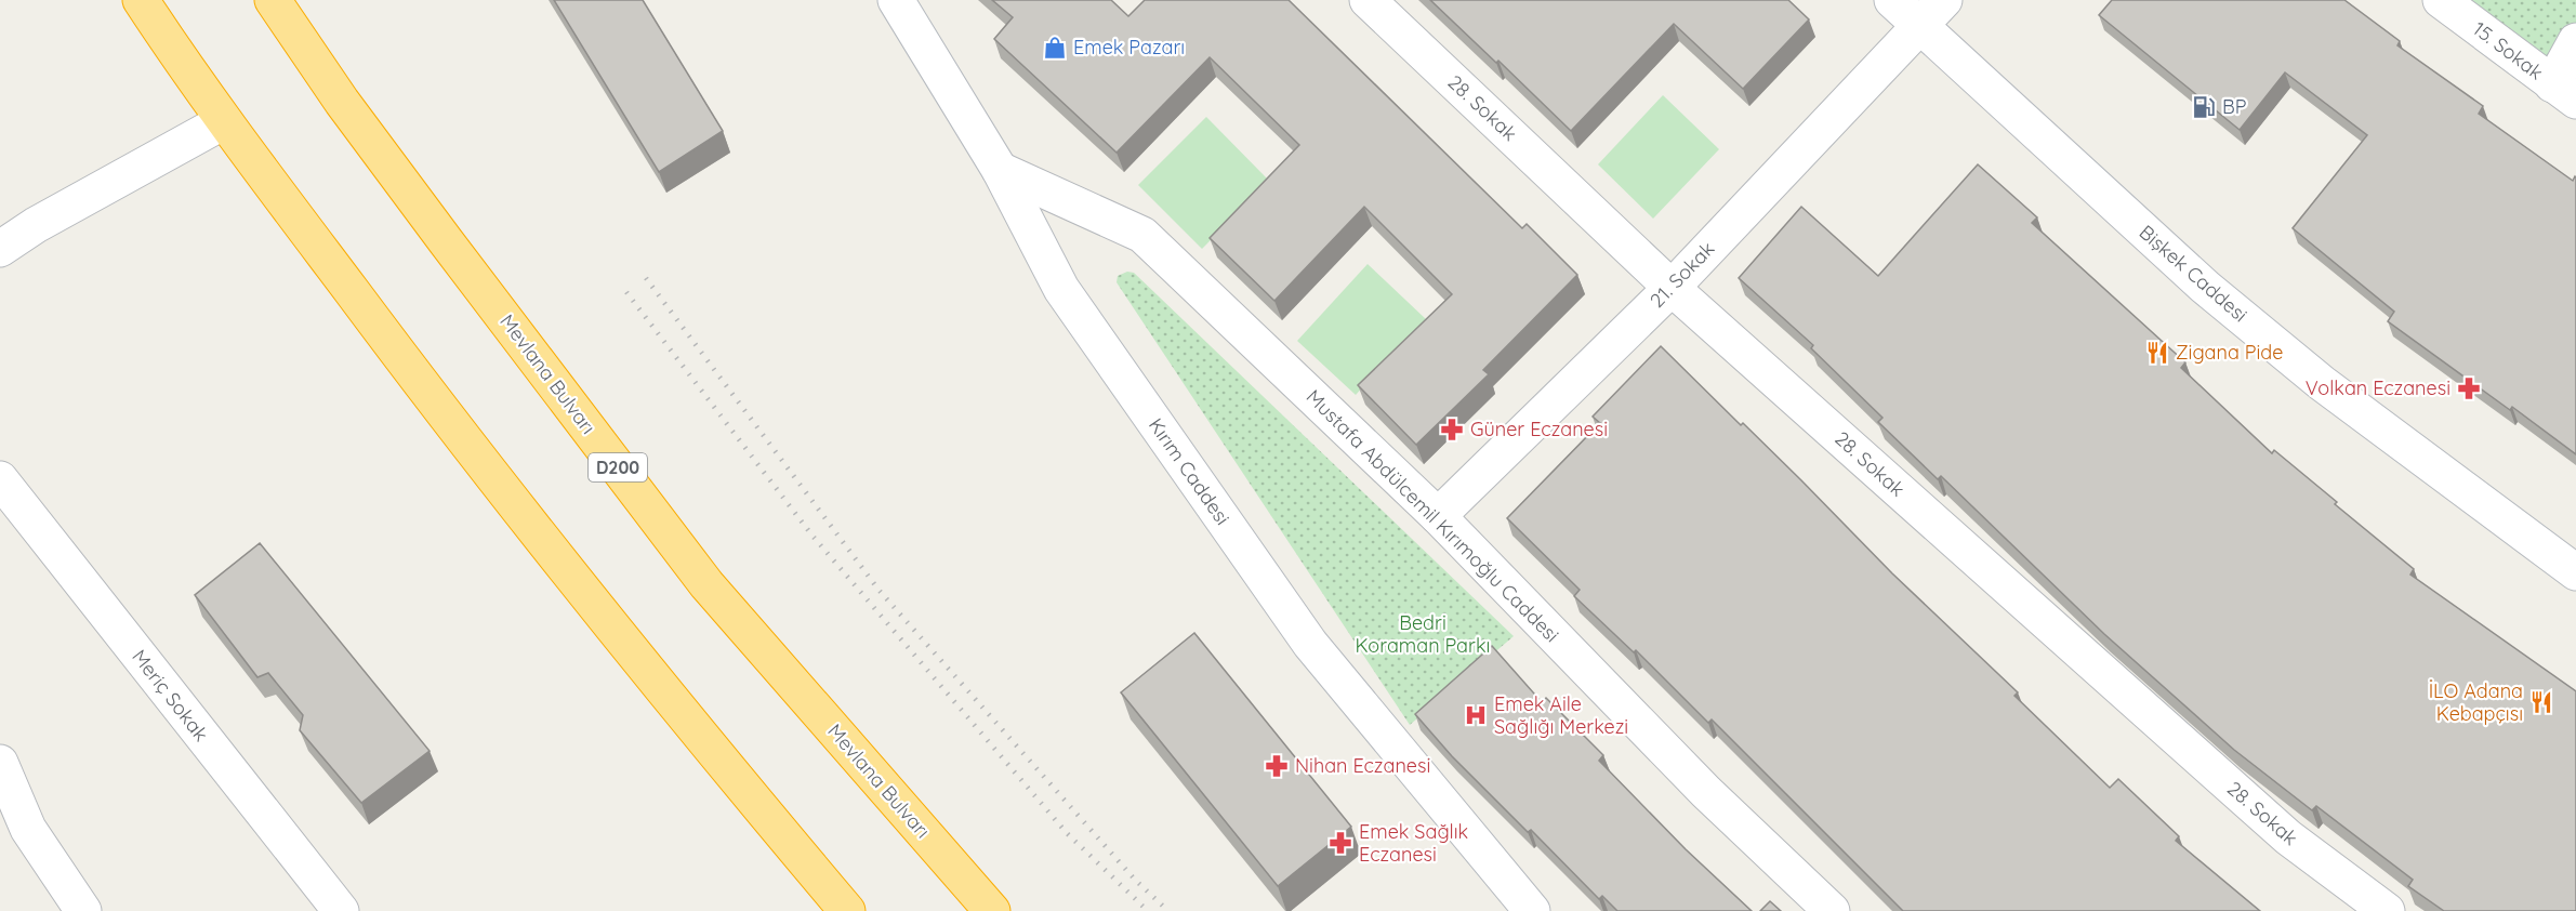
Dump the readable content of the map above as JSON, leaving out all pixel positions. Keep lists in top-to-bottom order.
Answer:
{
  "streets": {
    "highway": ["Mevlana Bulvarı", "D200"],
    "street": [
      "15. Sokak",
      "28. Sokak",
      "Bişkek Caddesi",
      "21. Sokak",
      "Kırım Caddesi",
      "Mustafa Abdülcemil Kırımoğlu Caddesi",
      "Meriç Sokak"
    ]
  },
  "crossings": [
    ["28. Sokak", "21. Sokak"],
    ["Bişkek Caddesi", "21. Sokak"],
    ["21. Sokak", "Mustafa Abdülcemil Kırımoğlu Caddesi"],
    ["Kırım Caddesi", "Mustafa Abdülcemil Kırımoğlu Caddesi"]
  ],
  "parks": ["Bedri Koraman Parkı"],
  "places": {
    "shop": ["Emek Pazarı"],
    "fuel station": ["BP"],
    "restaurant": ["Zigana Pide", "İLO Adana Kebapçısı"],
    "pharmacy": [
      "Volkan Eczanesi",
      "Güner Eczanesi",
      "Nihan Eczanesi",
      "Emek Sağlık Eczanesi"
    ],
    "hospital": ["Emek Aile Sağlığı Merkezi"]
  }
}
